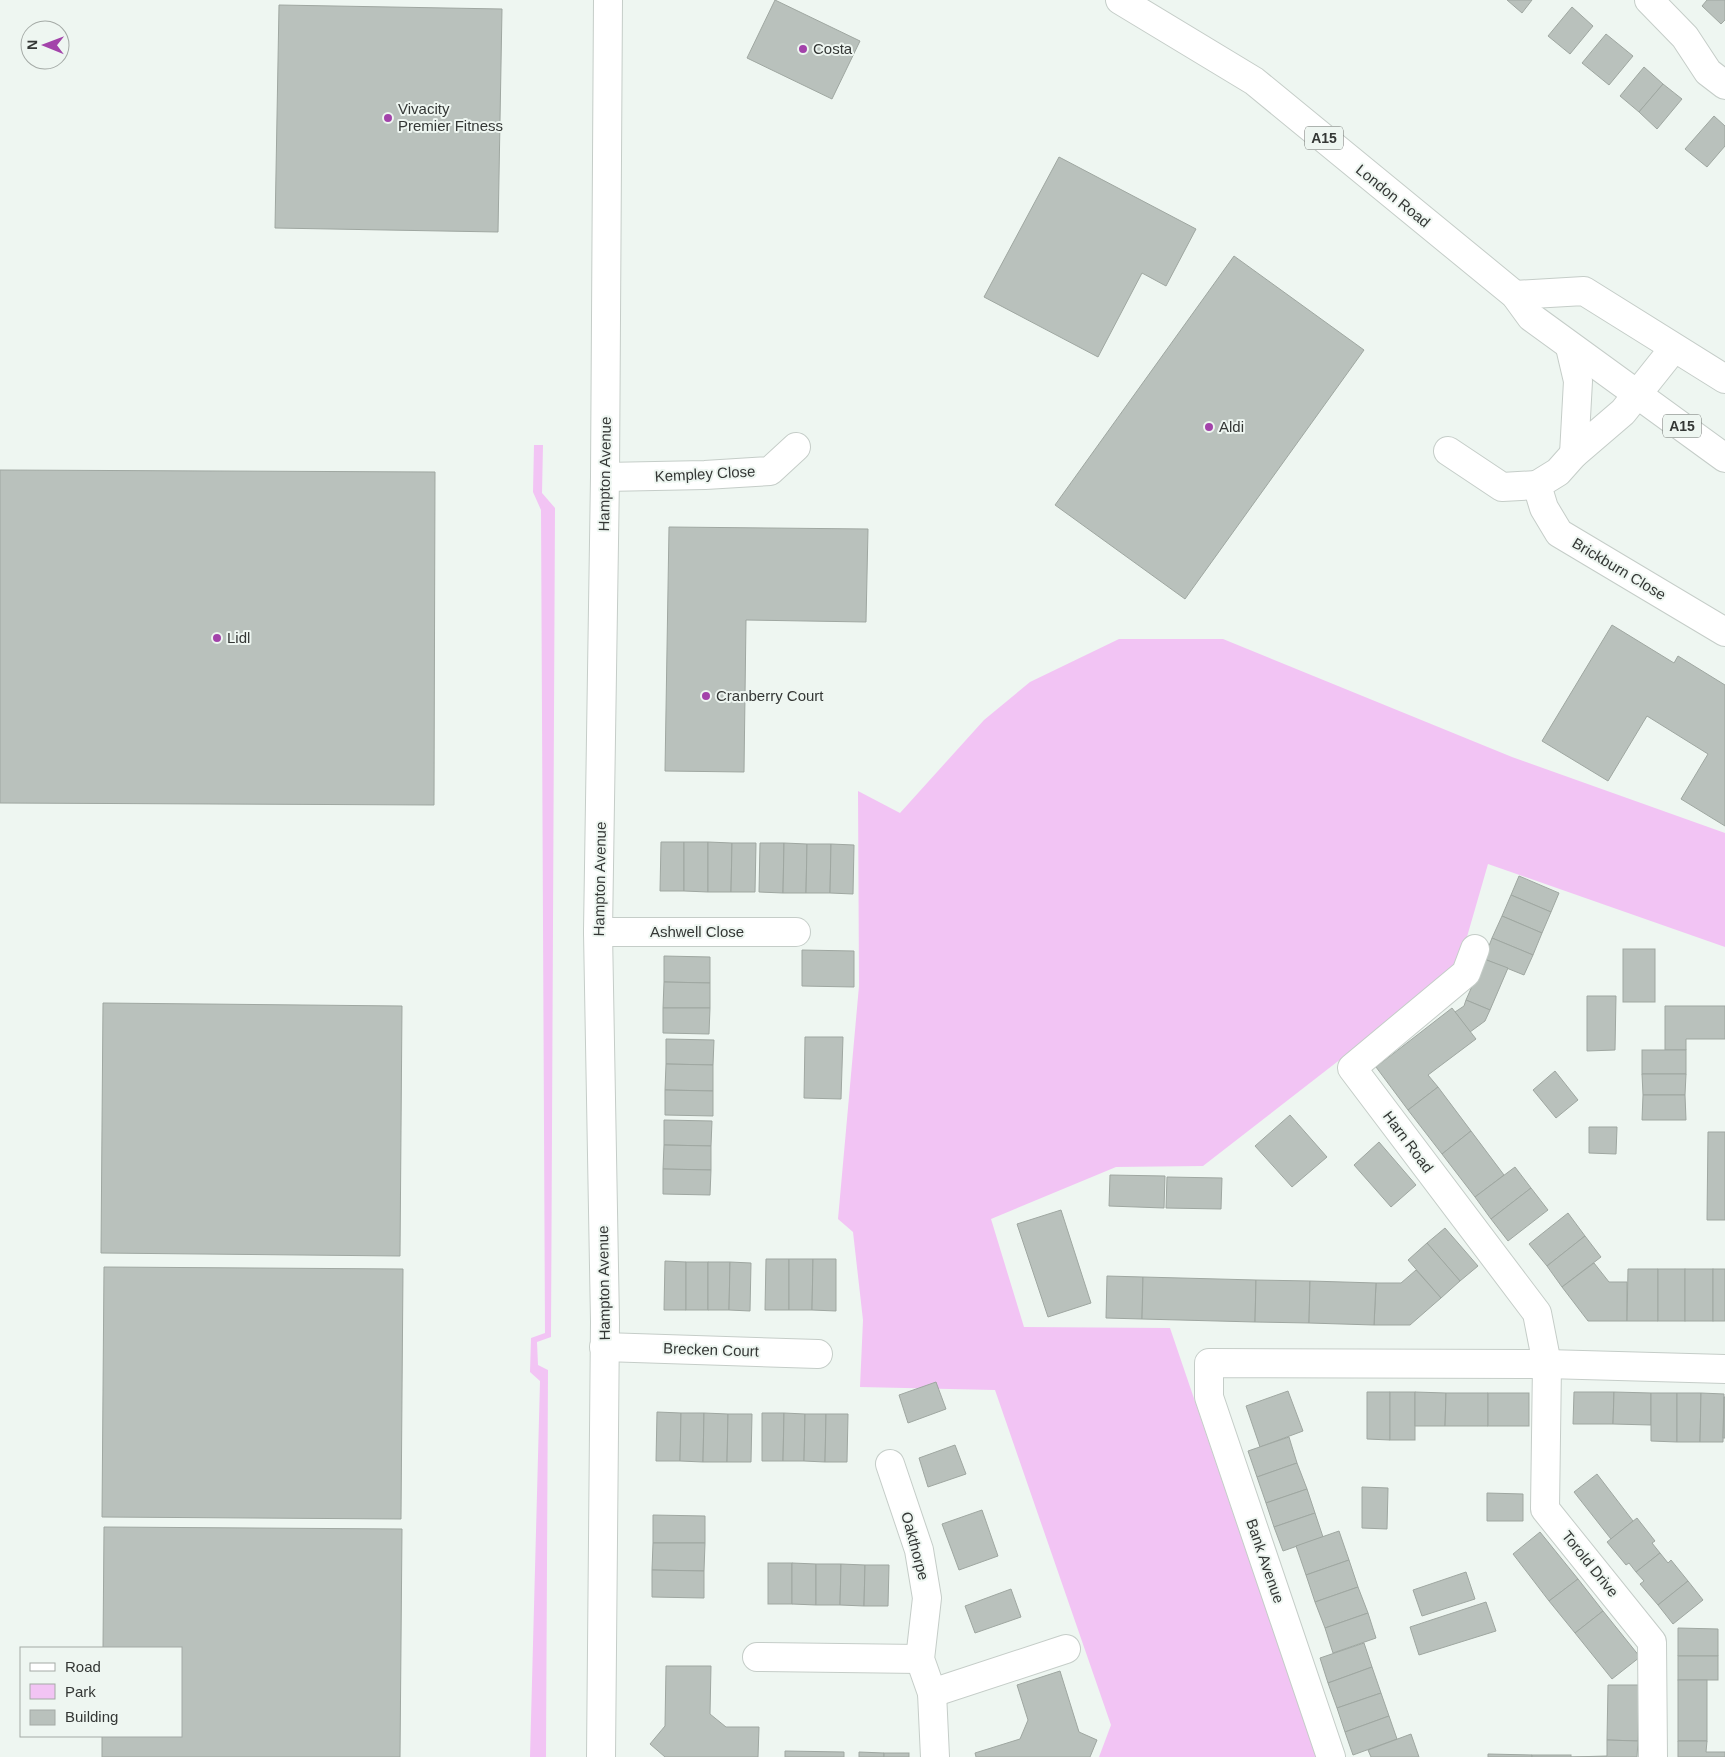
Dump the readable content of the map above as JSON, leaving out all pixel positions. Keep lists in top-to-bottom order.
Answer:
{
  "streets": {
    "street": [
      "A15",
      "London Road",
      "Hampton Avenue",
      "Kempley Close",
      "Brickburn Close",
      "Ashwell Close",
      "Harn Road",
      "Brecken Court",
      "Oakthorpe",
      "Bank Avenue",
      "Torold Drive"
    ]
  },
  "crossings": [
    ["Hampton Avenue", "Kempley Close"],
    ["Hampton Avenue", "Ashwell Close"],
    ["Hampton Avenue", "Brecken Court"],
    ["Harn Road", "Bank Avenue"],
    ["Harn Road", "Torold Drive"],
    ["Bank Avenue", "Torold Drive"]
  ],
  "places": [
    "Costa",
    "Vivacity Premier Fitness",
    "Aldi",
    "Lidl",
    "Cranberry Court"
  ],
  "legend": ["Road", "Park", "Building"],
  "north": "left"
}
